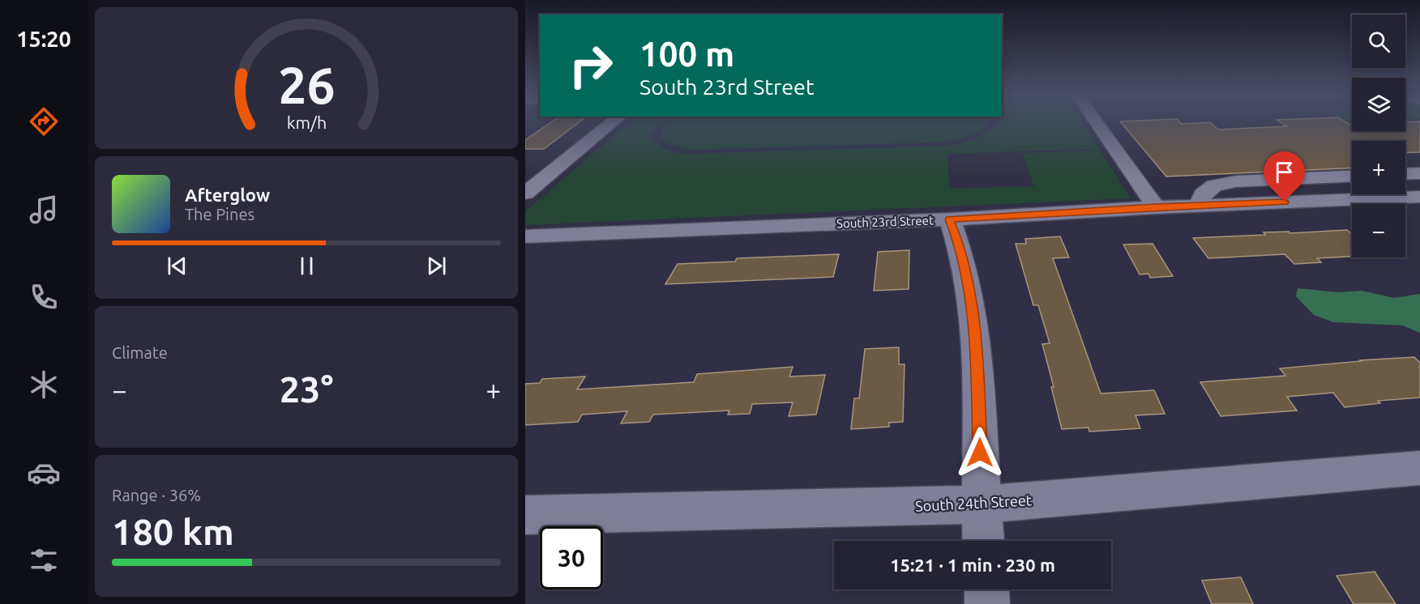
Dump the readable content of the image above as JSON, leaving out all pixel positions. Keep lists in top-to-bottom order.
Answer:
{
  "streets": {
    "street": ["South 23rd Street", "South 24th Street"]
  },
  "page": {
    "tabs": "15:20",
    "map_buttons": ["+", "−"],
    "turn": ["100 m", "South 23rd Street"],
    "song": ["Afterglow", "The Pines"],
    "tile": [
      "Climate",
      ["Range · 36%", "180 km"]
    ],
    "heat": ["−", "23°", "+"],
    "limit": "30",
    "trip": "15:21 · 1 min · 230 m",
    "gauge": ["26", "km/h"]
  }
}
